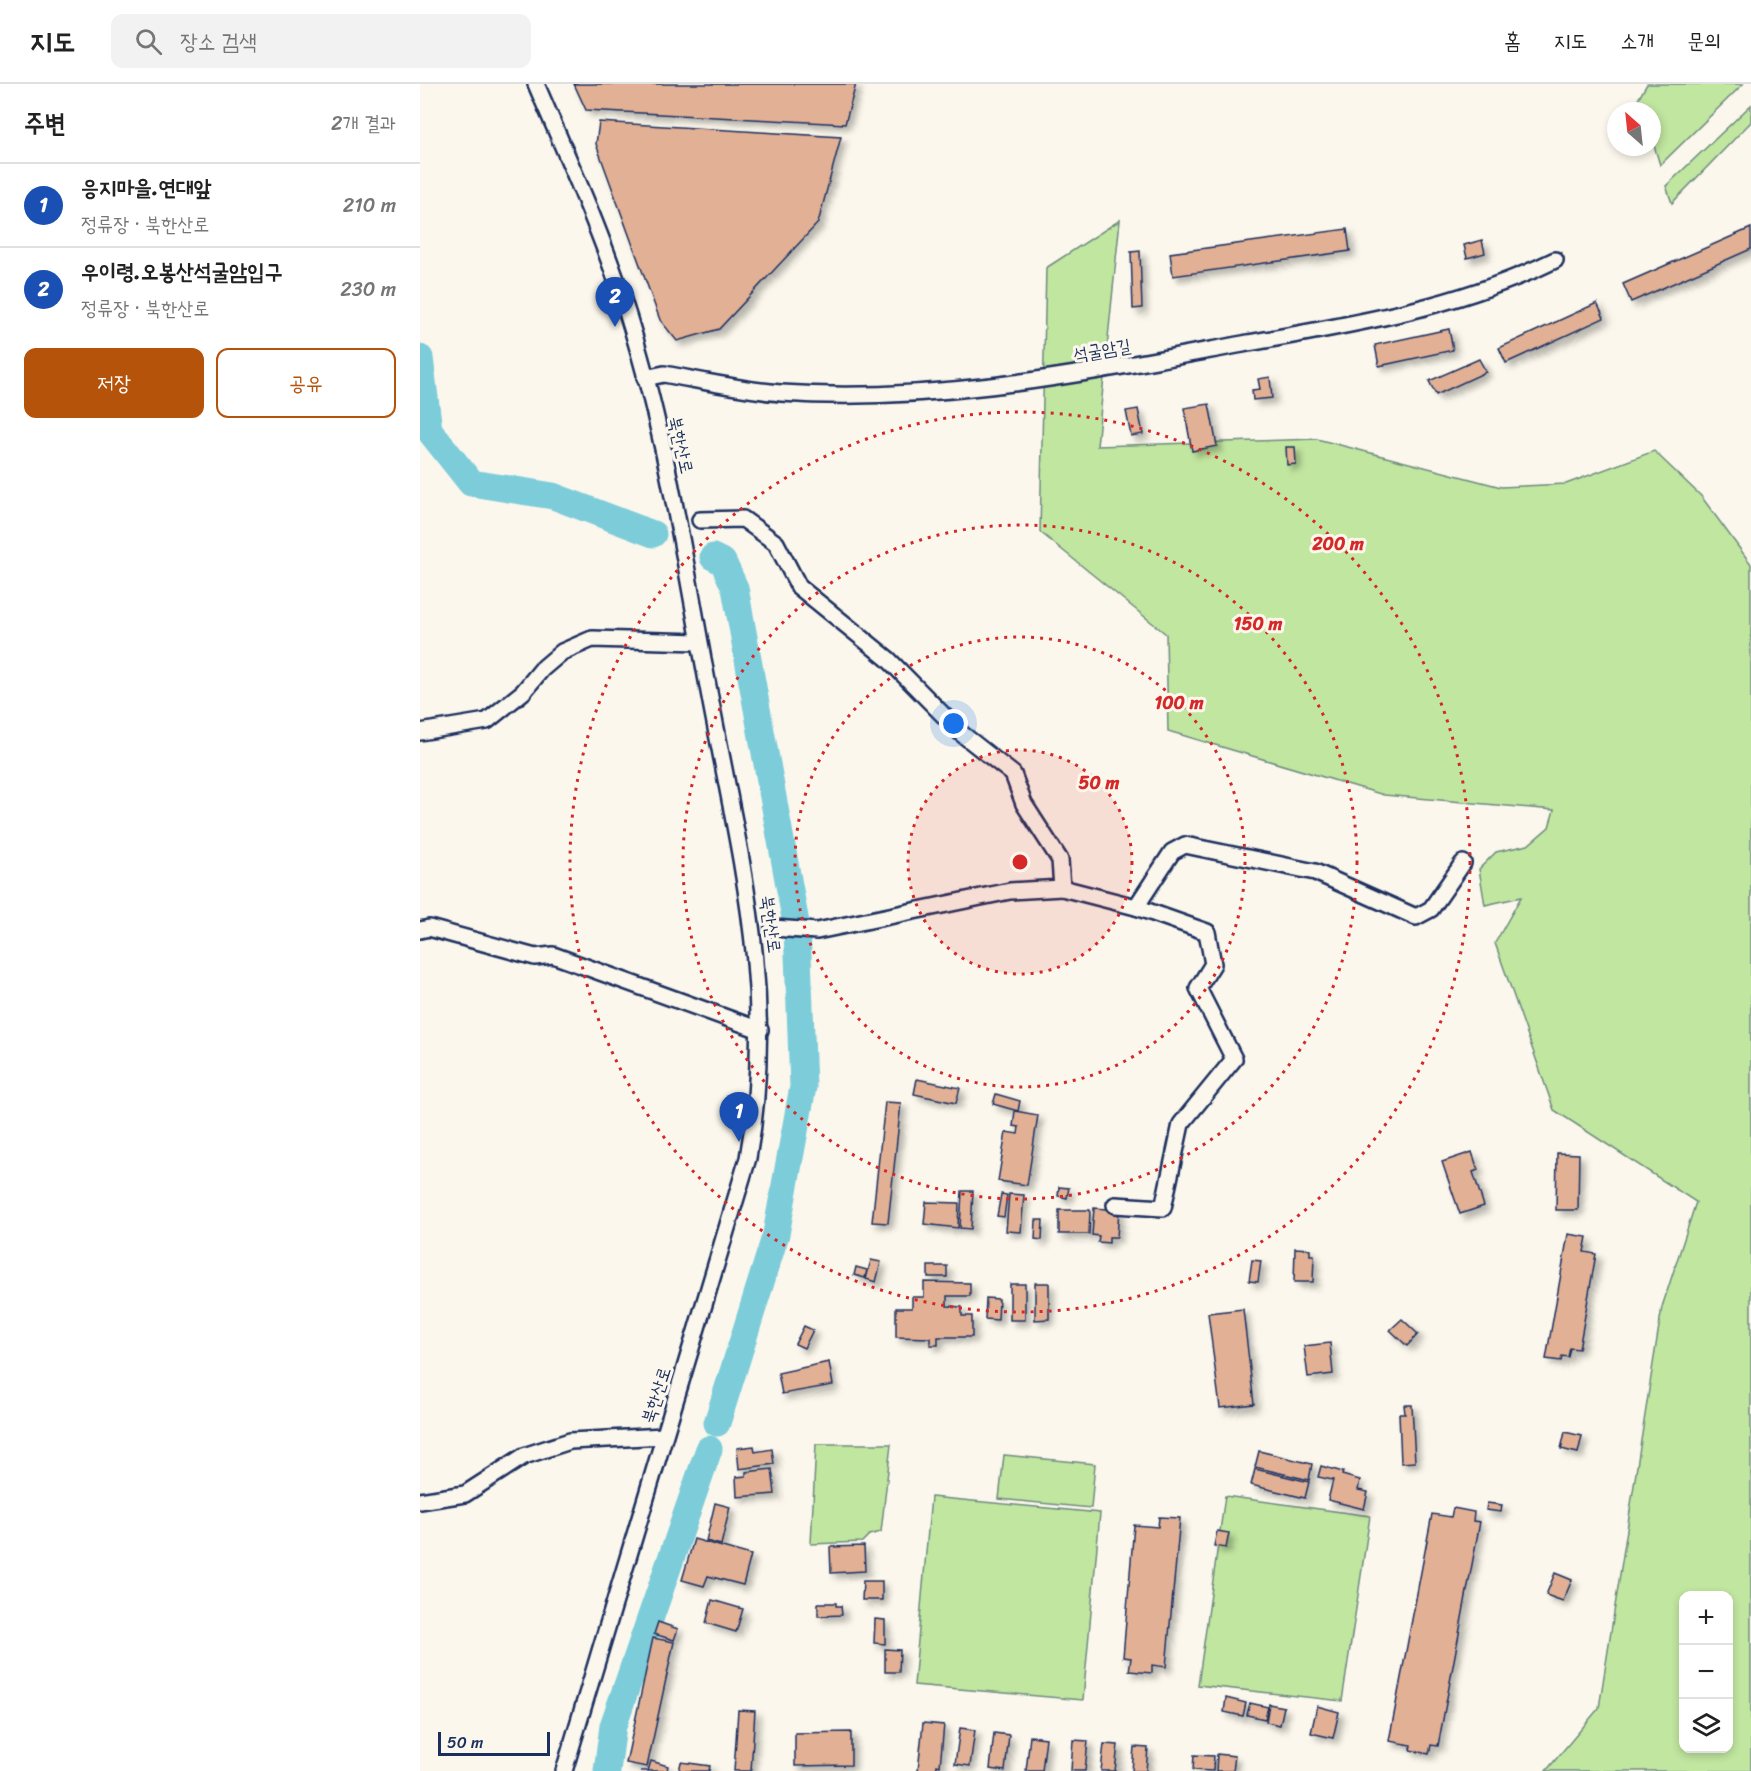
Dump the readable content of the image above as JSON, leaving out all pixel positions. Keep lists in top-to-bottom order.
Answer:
{
  "streets": {
    "street": ["석굴암길", "북한산로"]
  },
  "crossings": [
    ["석굴암길", "북한산로"]
  ],
  "scale_bar": "50 m",
  "north": "top left",
  "page": {
    "header": "지도",
    "search": "장소 검색",
    "nav": [
      "홈",
      "지도",
      "소개",
      "문의"
    ],
    "heading": ["주변", "2개 결과"],
    "list": [
      {
        "mark": "1",
        "name": "응지마을.연대앞",
        "note": "정류장 · 북한산로",
        "value": "210 m"
      },
      {
        "mark": "2",
        "name": "우이령.오봉산석굴암입구",
        "note": "정류장 · 북한산로",
        "value": "230 m"
      }
    ],
    "pins": ["2", "1"],
    "buttons": ["저장", "공유"],
    "map_buttons": ["+", "−"],
    "scale": "50 m"
  },
  "rings": [
    "200 m",
    "150 m",
    "100 m",
    "50 m"
  ]
}
